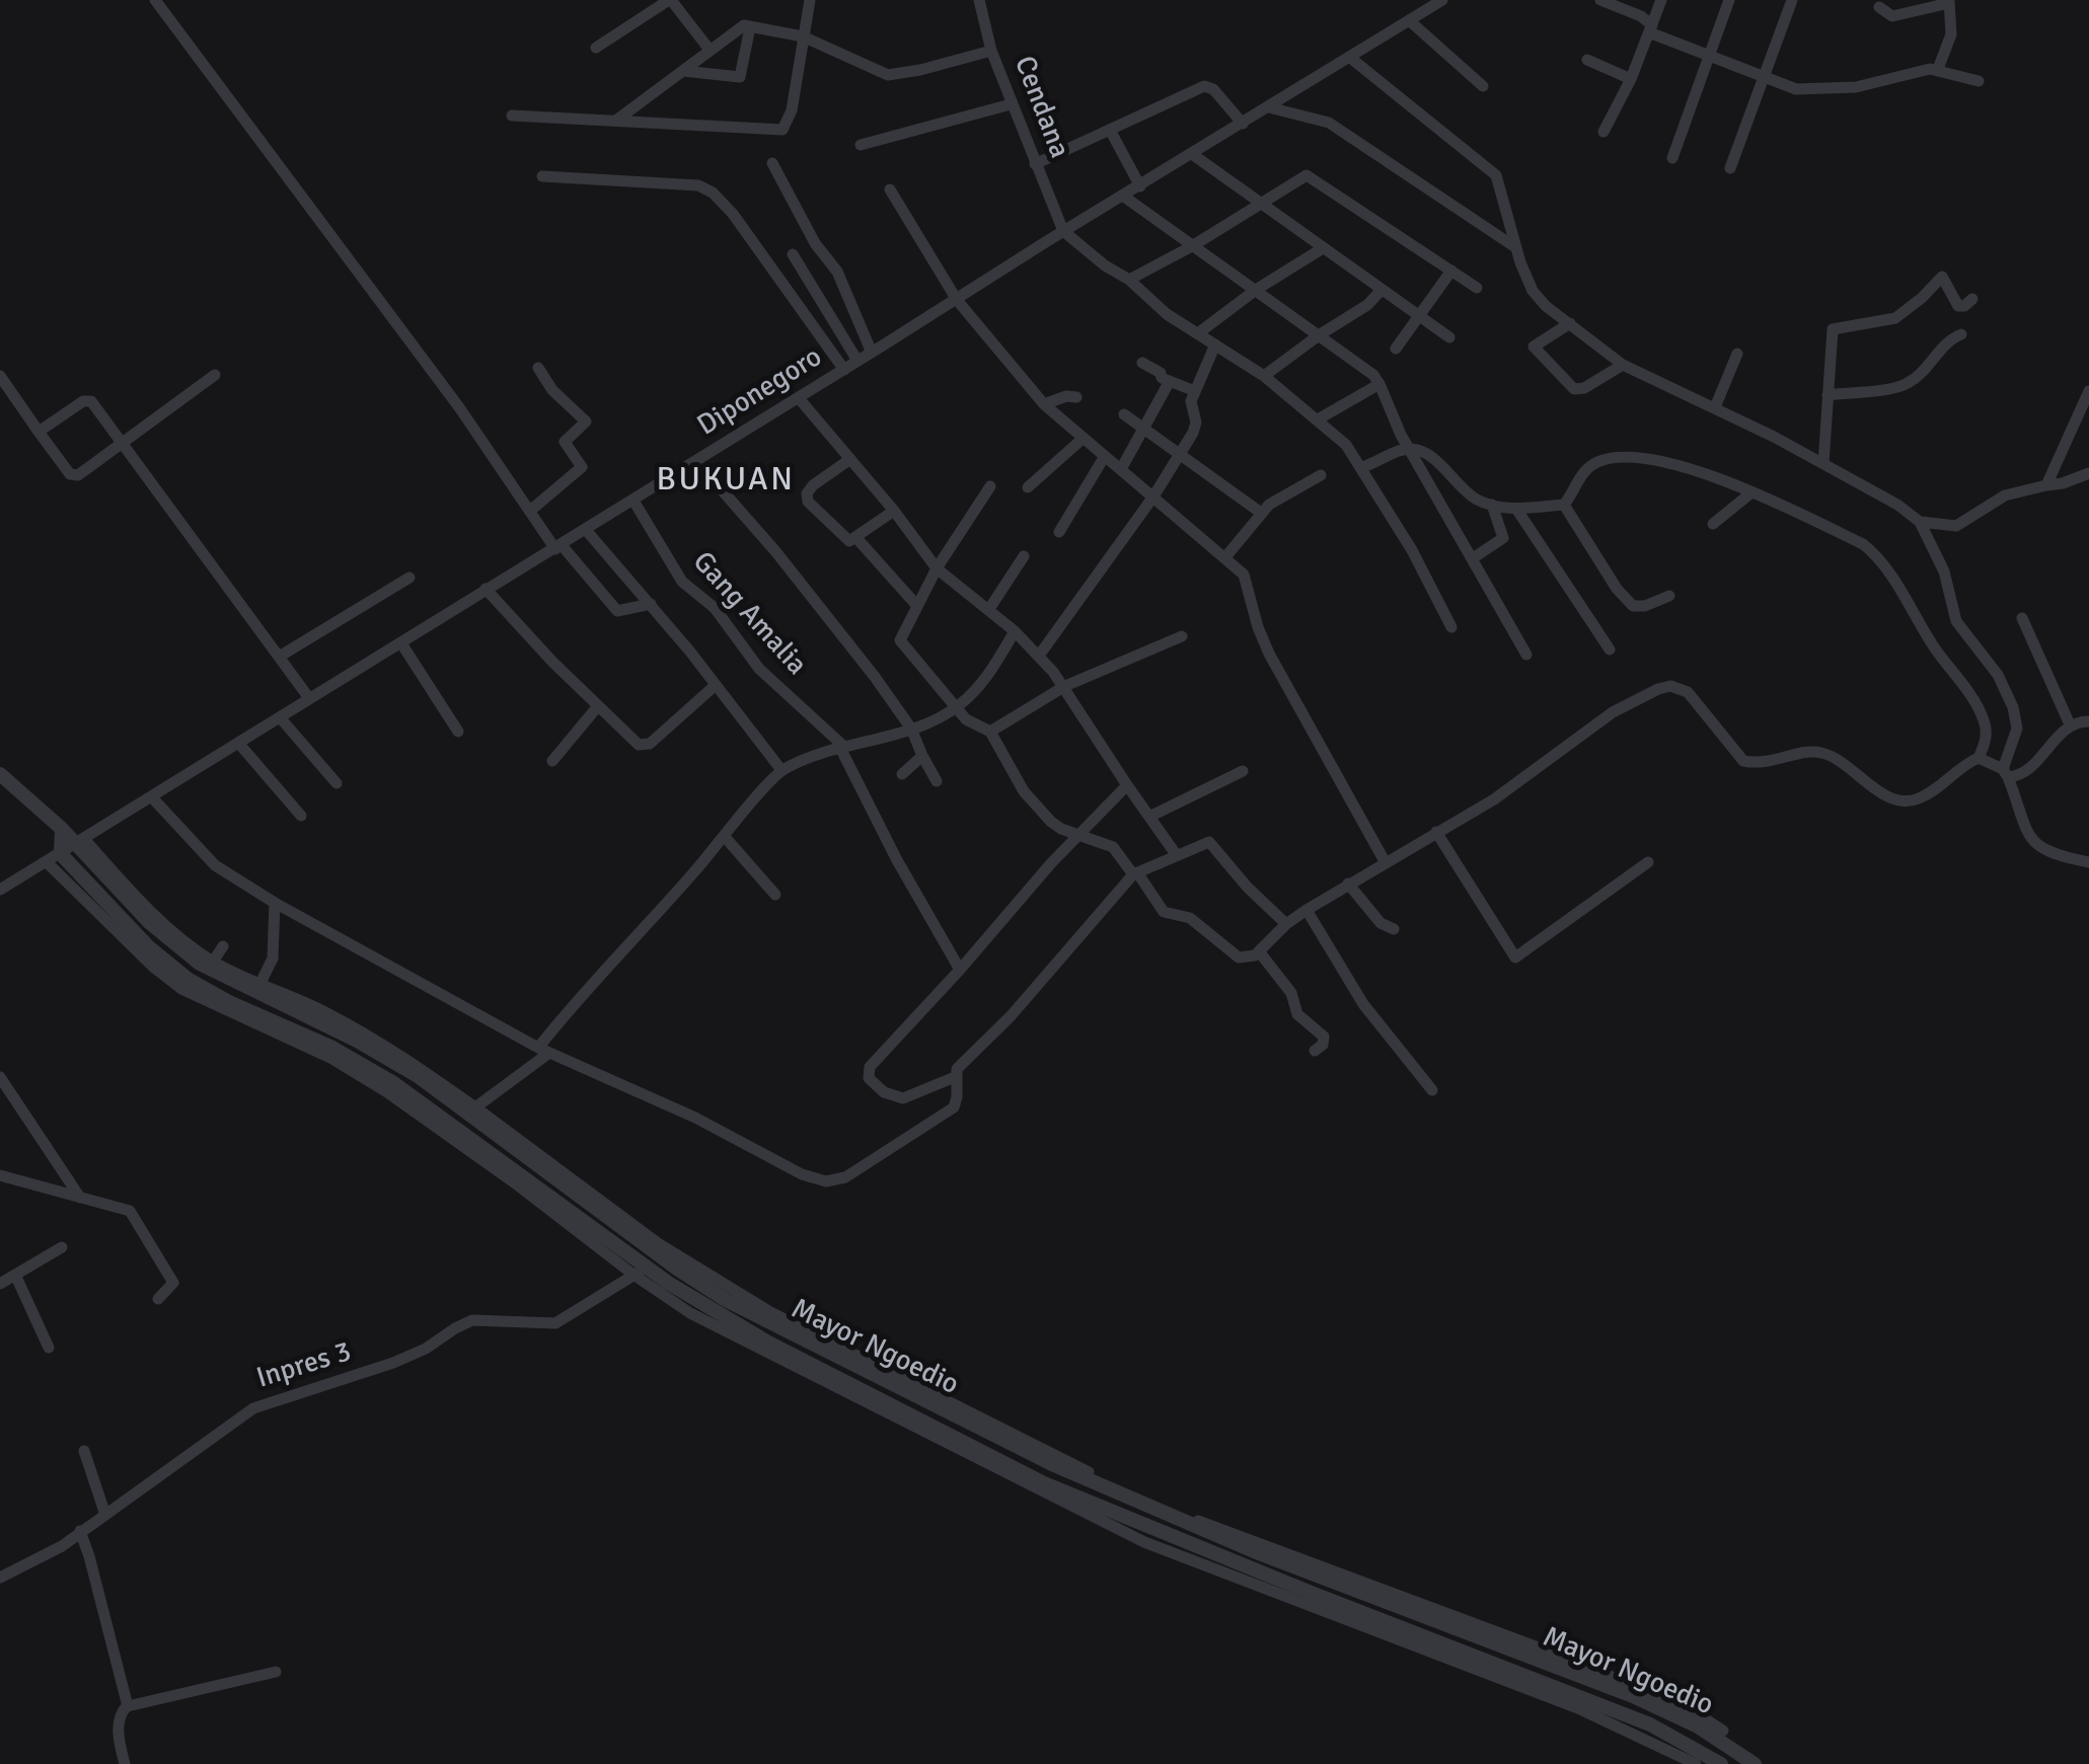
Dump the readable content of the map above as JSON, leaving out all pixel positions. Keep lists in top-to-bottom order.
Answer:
{
  "streets": {
    "street": [
      "Cendana",
      "Diponegoro",
      "Gang Amalia",
      "Mayor Ngoedio",
      "Inpres 3"
    ]
  },
  "crossings": [
    ["Cendana", "Diponegoro"],
    ["Diponegoro", "Gang Amalia"],
    ["Diponegoro", "Mayor Ngoedio"],
    ["Mayor Ngoedio", "Inpres 3"]
  ],
  "districts": ["BUKUAN"]
}
